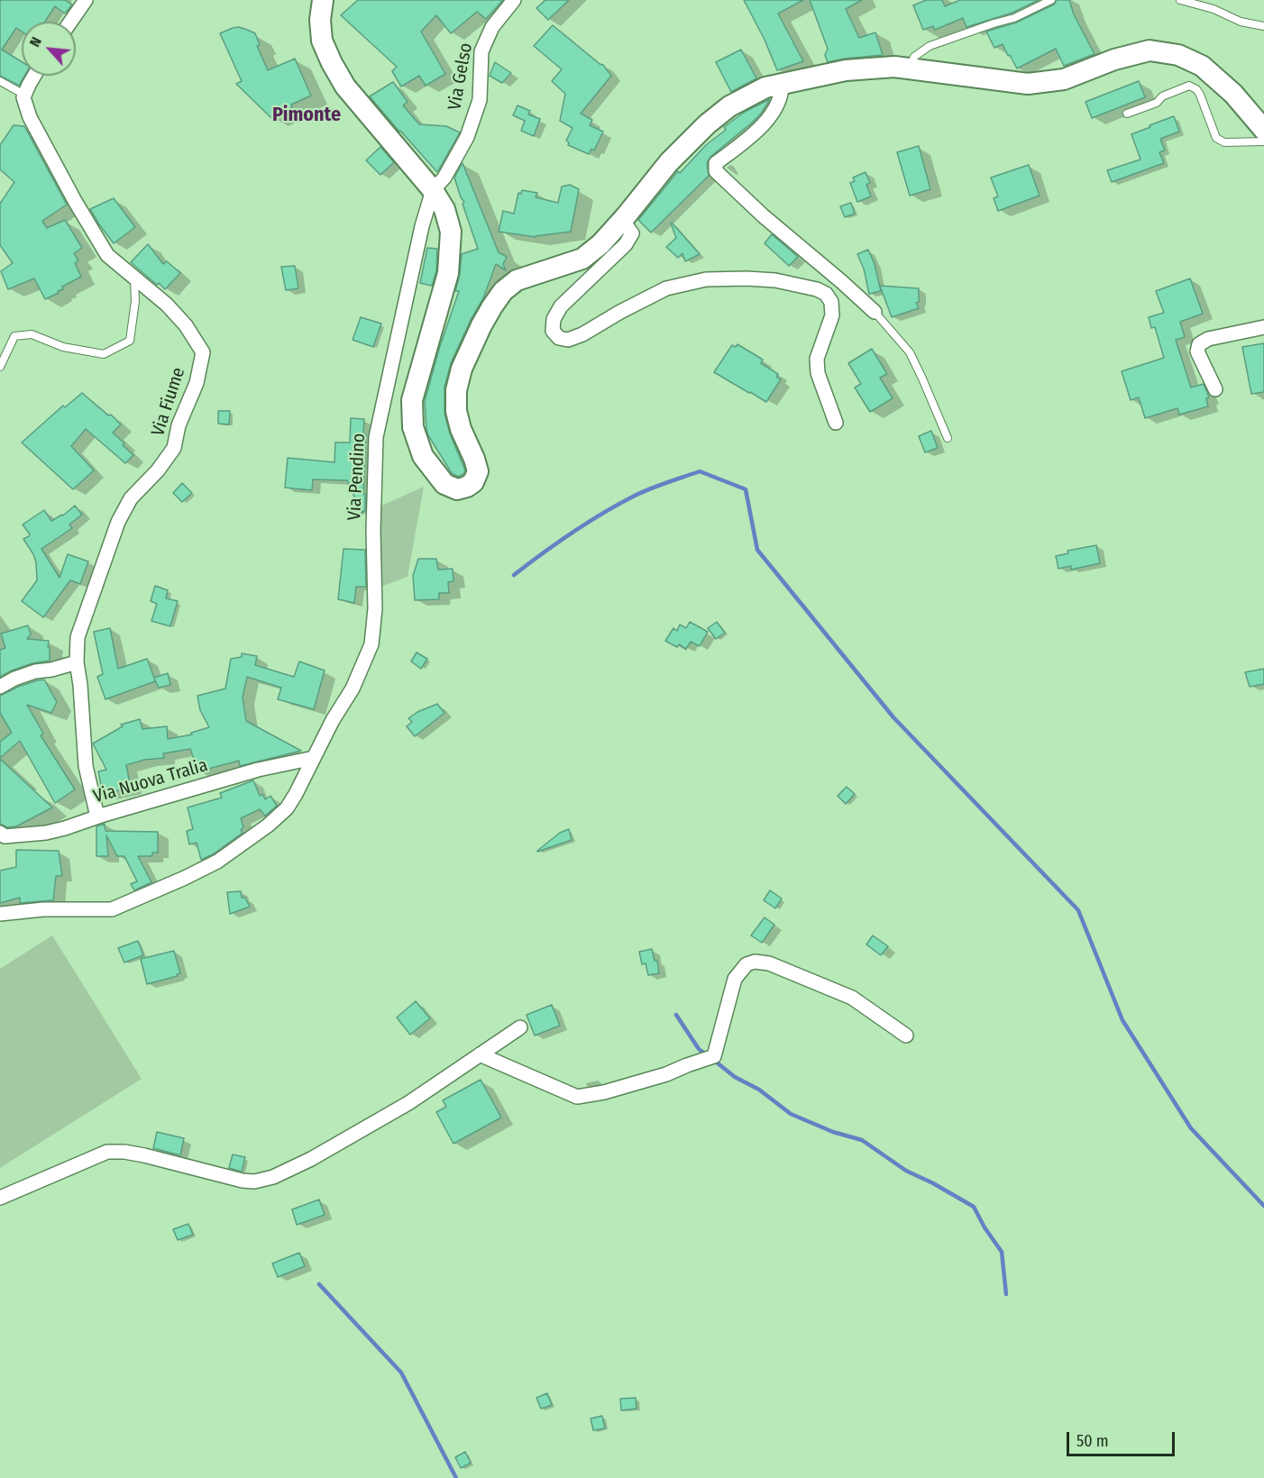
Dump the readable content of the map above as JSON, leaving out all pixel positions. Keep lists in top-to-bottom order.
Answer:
{
  "streets": {
    "street": [
      "Via Gelso",
      "Via Fiume",
      "Via Pendino",
      "Via Nuova Tralia"
    ]
  },
  "crossings": [
    ["Via Gelso", "Via Pendino"],
    ["Via Fiume", "Via Nuova Tralia"],
    ["Via Pendino", "Via Nuova Tralia"]
  ],
  "districts": ["Pimonte"],
  "scale_bar": "50 m",
  "north": "top left"
}
